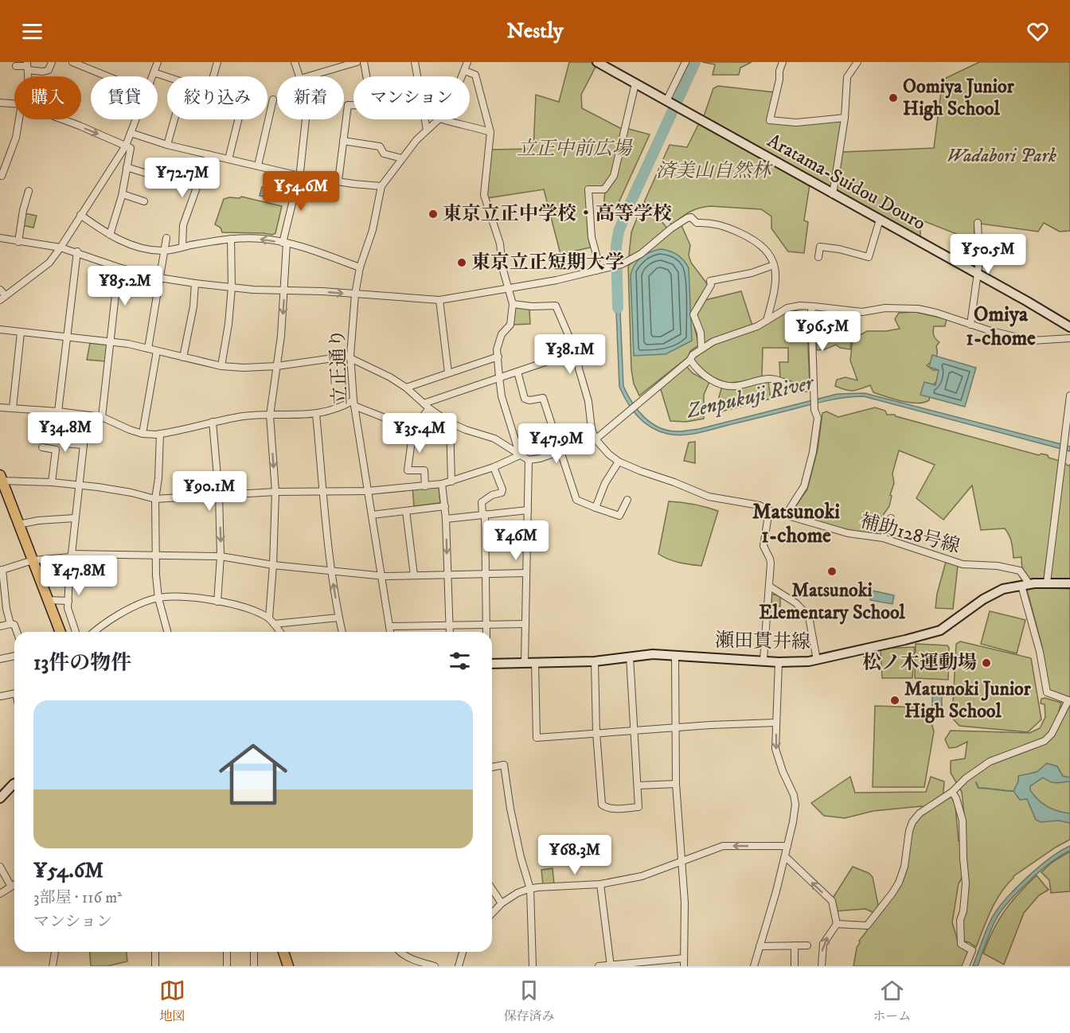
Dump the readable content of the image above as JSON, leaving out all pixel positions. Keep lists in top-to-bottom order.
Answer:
{
  "streets": {
    "main road": ["Aratama-Suidou Douro", "瀬田貫井線"],
    "street": ["立正通り", "補助128号線"]
  },
  "crossings": [
    ["補助128号線", "瀬田貫井線"]
  ],
  "districts": ["Omiya 1-chome", "Matsunoki 1-chome"],
  "water": ["Zenpukuji River"],
  "parks": ["立正中前広場", "Wadabori Park", "済美山自然林"],
  "places": [
    "Oomiya Junior High School",
    "東京立正中学校・高等学校",
    "東京立正短期大学",
    "Matsunoki Elementary School",
    "松ノ木運動場",
    "Matunoki Junior High School"
  ],
  "page": {
    "header": "Nestly",
    "chip": [
      "購入",
      "賃貸",
      "絞り込み",
      "新着",
      "マンション"
    ],
    "price": [
      "¥72.7M",
      "¥54.6M",
      "¥50.5M",
      "¥85.2M",
      "¥96.5M",
      "¥38.1M",
      "¥34.8M",
      "¥35.4M",
      "¥47.9M",
      "¥90.1M",
      "¥46M",
      "¥47.8M",
      "¥68.3M"
    ],
    "heading": "13件の物件",
    "list": [
      {
        "name": "¥54.6M",
        "note": "3部屋 · 116 m² · マンション"
      }
    ],
    "tabs": ["地図", "保存済み", "ホーム"]
  }
}
